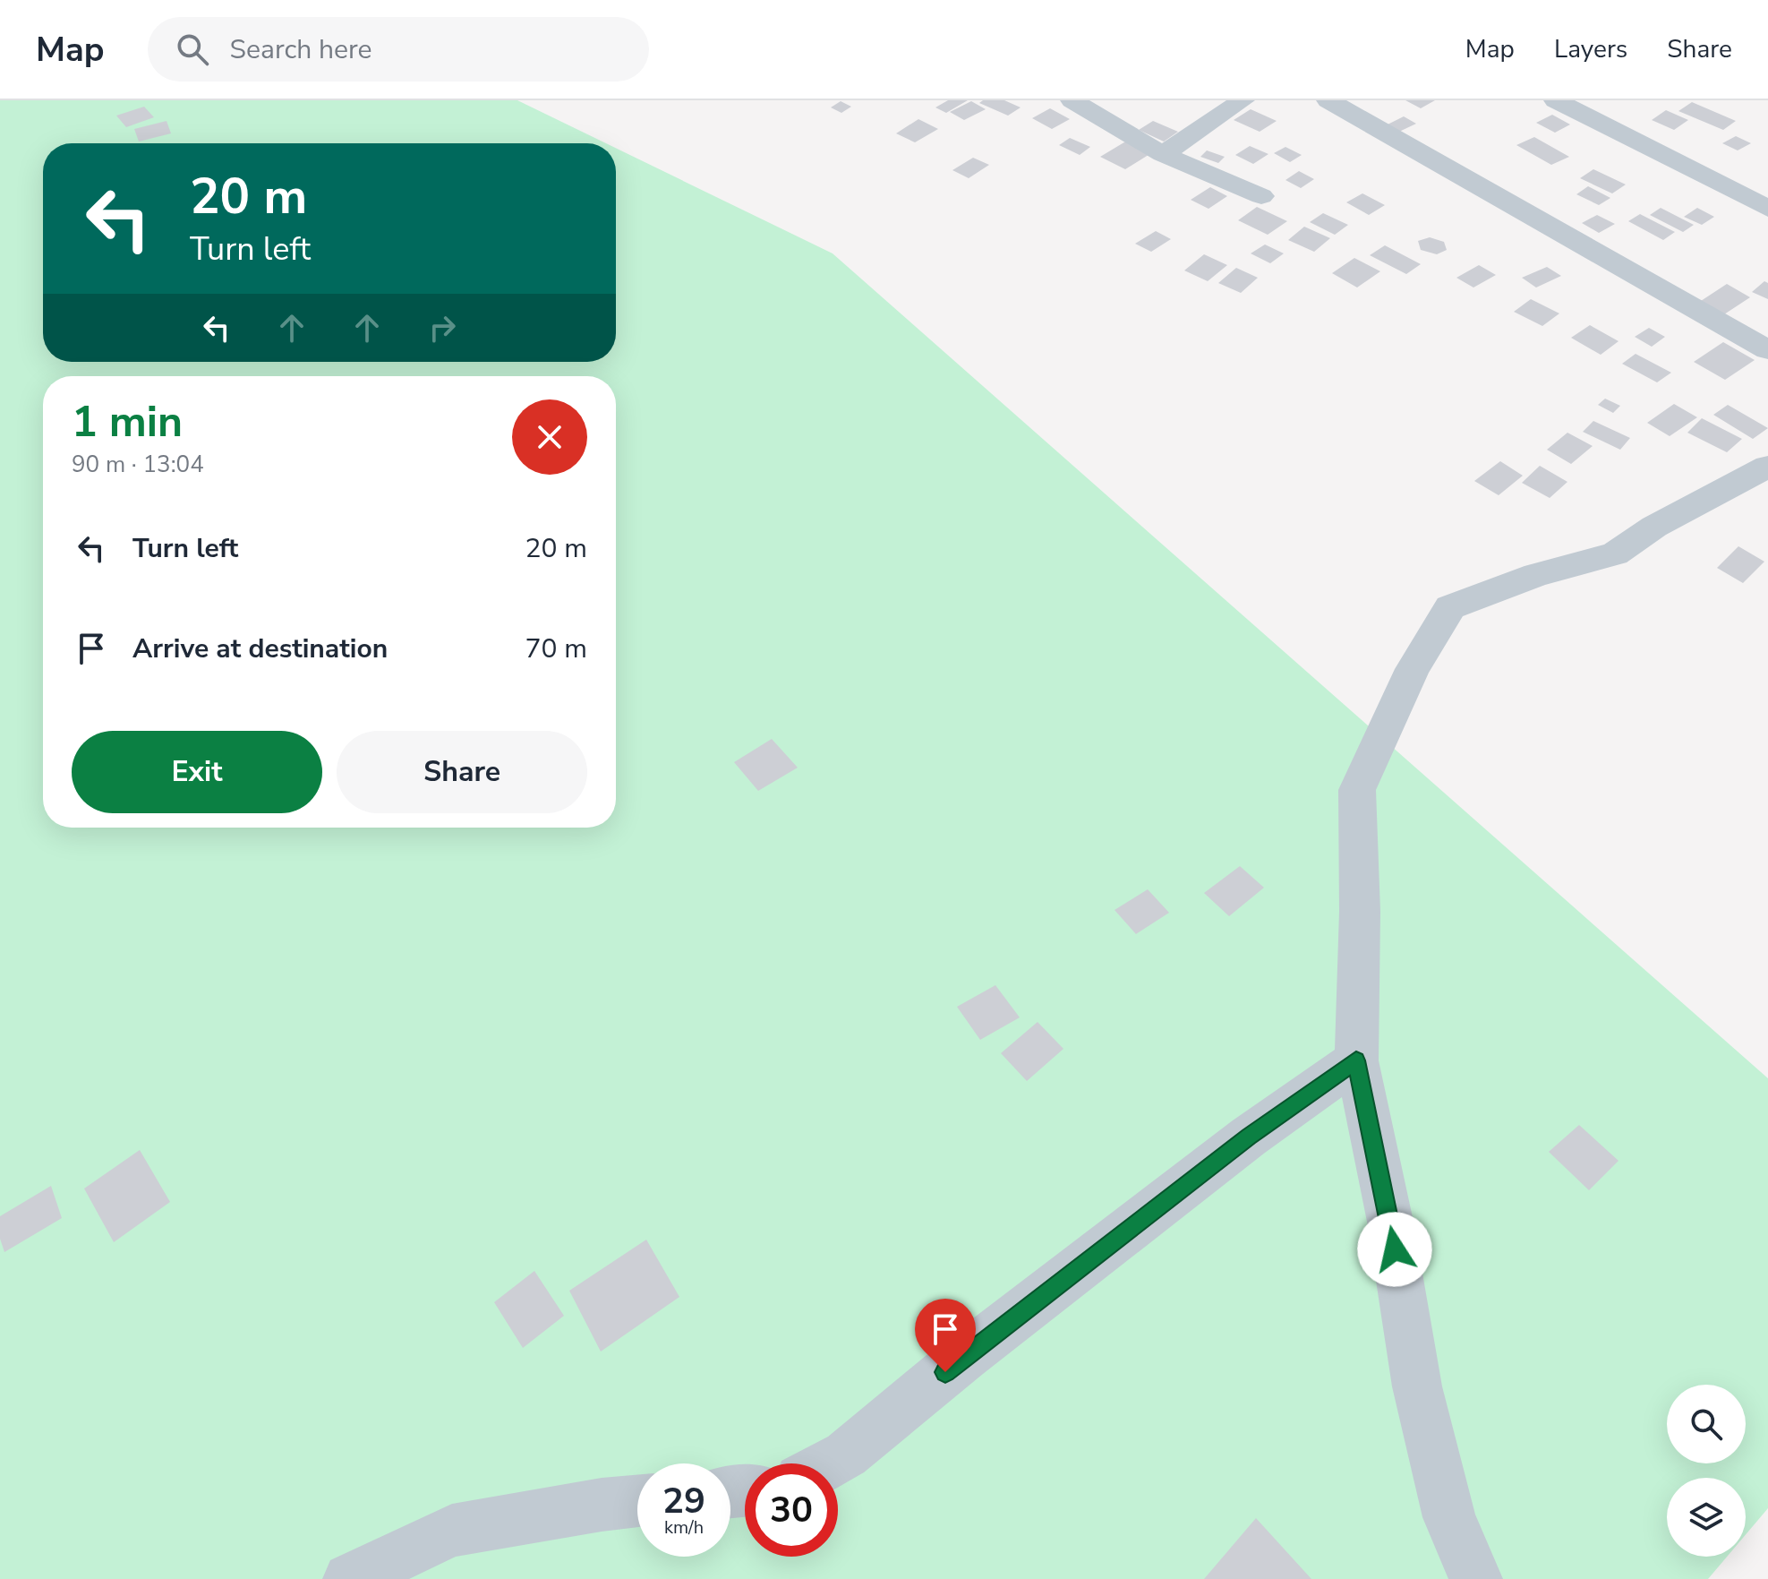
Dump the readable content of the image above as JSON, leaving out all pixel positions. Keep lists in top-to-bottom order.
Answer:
{
  "page": {
    "header": "Map",
    "search": "Search here",
    "nav": ["Map", "Layers", "Share"],
    "turn": ["20 m", "Turn left"],
    "heading": ["1 min", "90 m · 13:04"],
    "list": [
      {
        "name": "Turn left",
        "value": "20 m"
      },
      {
        "name": "Arrive at destination",
        "value": "70 m"
      }
    ],
    "buttons": ["Exit", "Share"],
    "speed": "29 km/h",
    "limit": "30"
  }
}
